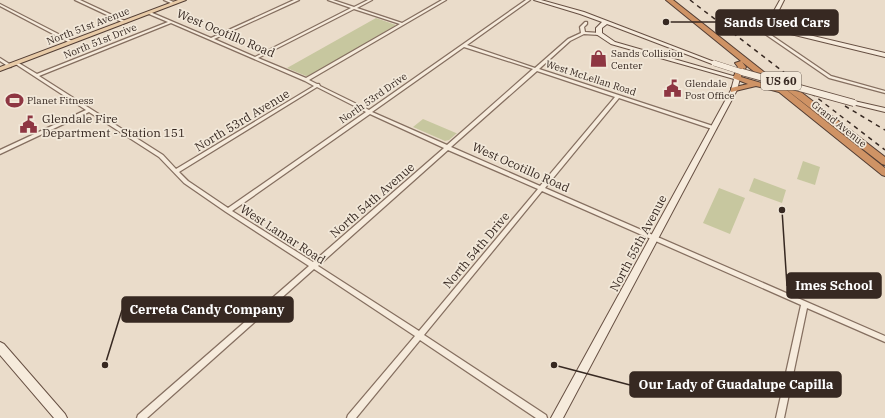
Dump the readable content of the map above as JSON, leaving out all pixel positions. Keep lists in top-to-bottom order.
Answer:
{
  "streets": {
    "highway": ["US 60", "Grand Avenue"],
    "main road": ["North 51st Avenue"],
    "street": [
      "West Ocotillo Road",
      "North 51st Drive",
      "West McLellan Road",
      "North 53rd Drive",
      "North 53rd Avenue",
      "North 54th Avenue",
      "West Lamar Road",
      "North 55th Avenue",
      "North 54th Drive"
    ]
  },
  "crossings": [
    ["North 51st Avenue", "West Ocotillo Road"],
    ["North 51st Avenue", "West Lamar Road"],
    ["West Ocotillo Road", "North 51st Drive"],
    ["West Ocotillo Road", "North 53rd Drive"],
    ["West Ocotillo Road", "North 53rd Avenue"],
    ["West Ocotillo Road", "North 54th Avenue"],
    ["West Ocotillo Road", "North 55th Avenue"],
    ["West Ocotillo Road", "North 54th Drive"],
    ["North 51st Drive", "West Lamar Road"],
    ["West McLellan Road", "North 53rd Drive"],
    ["West McLellan Road", "North 54th Avenue"],
    ["West McLellan Road", "North 55th Avenue"],
    ["West McLellan Road", "North 54th Drive"],
    ["North 53rd Drive", "West Lamar Road"],
    ["North 53rd Avenue", "West Lamar Road"],
    ["North 54th Avenue", "West Lamar Road"],
    ["West Lamar Road", "North 54th Drive"]
  ],
  "places": {
    "other": [
      "Sands Used Cars",
      "Imes School",
      "Cerreta Candy Company",
      "Our Lady of Guadalupe Capilla"
    ],
    "shop": ["Sands Collision Center"],
    "public building": ["Glendale Post Office", "Glendale Fire Department - Station 151"],
    "sports": ["Planet Fitness"]
  }
}
